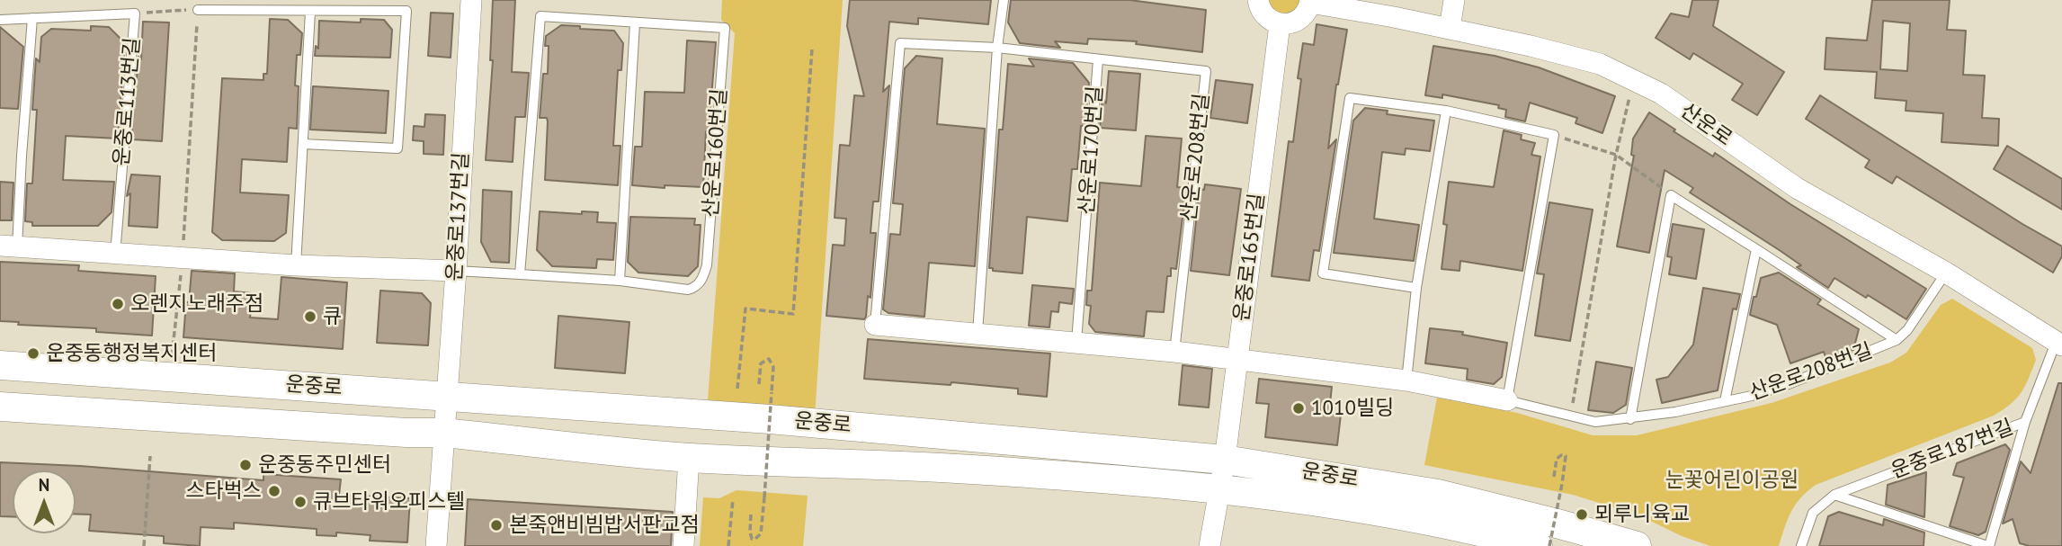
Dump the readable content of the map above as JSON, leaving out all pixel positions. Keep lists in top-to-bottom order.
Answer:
{
  "streets": {
    "main road": ["운중로"],
    "street": [
      "산운로",
      "산운로208번길",
      "운중로137번길",
      "운중로165번길"
    ],
    "lane": [
      "운중로113번길",
      "산운로170번길",
      "산운로160번길",
      "운중로187번길"
    ]
  },
  "crossings": [
    ["산운로", "산운로208번길"],
    ["산운로", "운중로187번길"],
    ["산운로170번길", "산운로208번길"],
    ["산운로160번길", "운중로137번길"],
    ["산운로208번길", "운중로165번길"],
    ["운중로137번길", "운중로"],
    ["운중로165번길", "운중로"]
  ],
  "parks": ["눈꽃어린이공원"],
  "places": [
    "오렌지노래주점",
    "큐",
    "운중동행정복지센터",
    "1010빌딩",
    "운중동주민센터",
    "스타벅스",
    "큐브타워오피스텔",
    "뫼루니육교",
    "본죽앤비빔밥서판교점"
  ],
  "north": "top"
}
